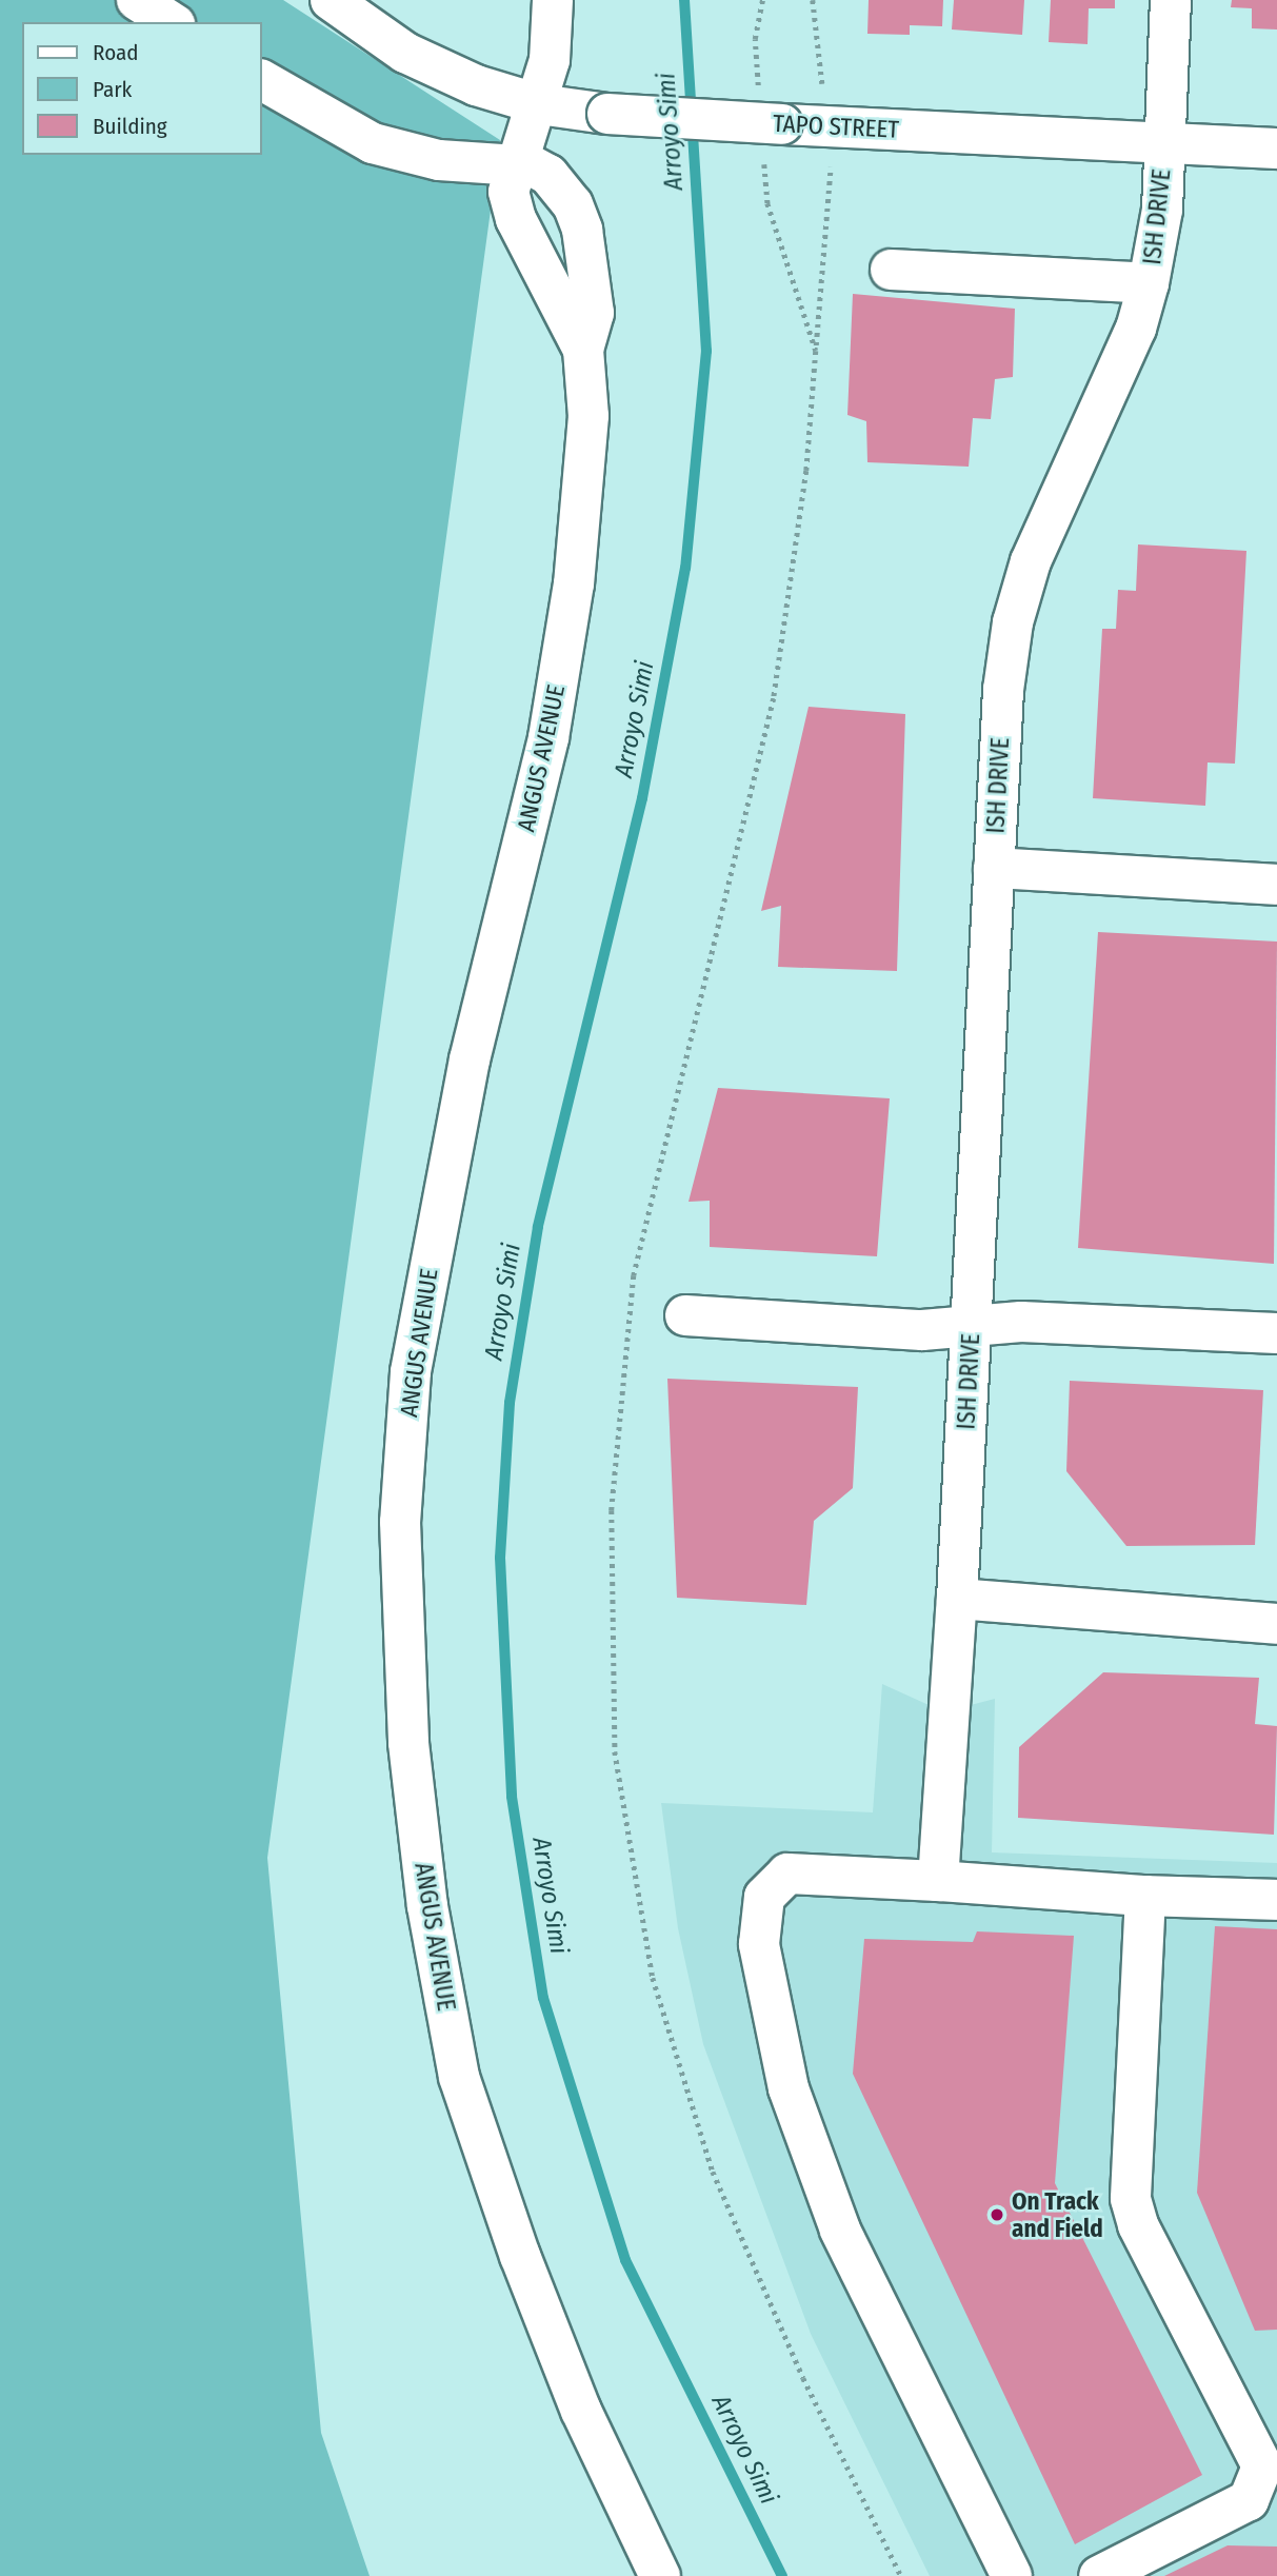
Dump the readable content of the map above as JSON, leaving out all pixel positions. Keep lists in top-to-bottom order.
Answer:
{
  "streets": {
    "street": ["TAPO STREET", "ISH DRIVE", "ANGUS AVENUE"]
  },
  "crossings": [
    ["TAPO STREET", "ISH DRIVE"],
    ["TAPO STREET", "ANGUS AVENUE"]
  ],
  "water": ["Arroyo Simi"],
  "places": ["On Track and Field"],
  "legend": ["Road", "Park", "Building"]
}
